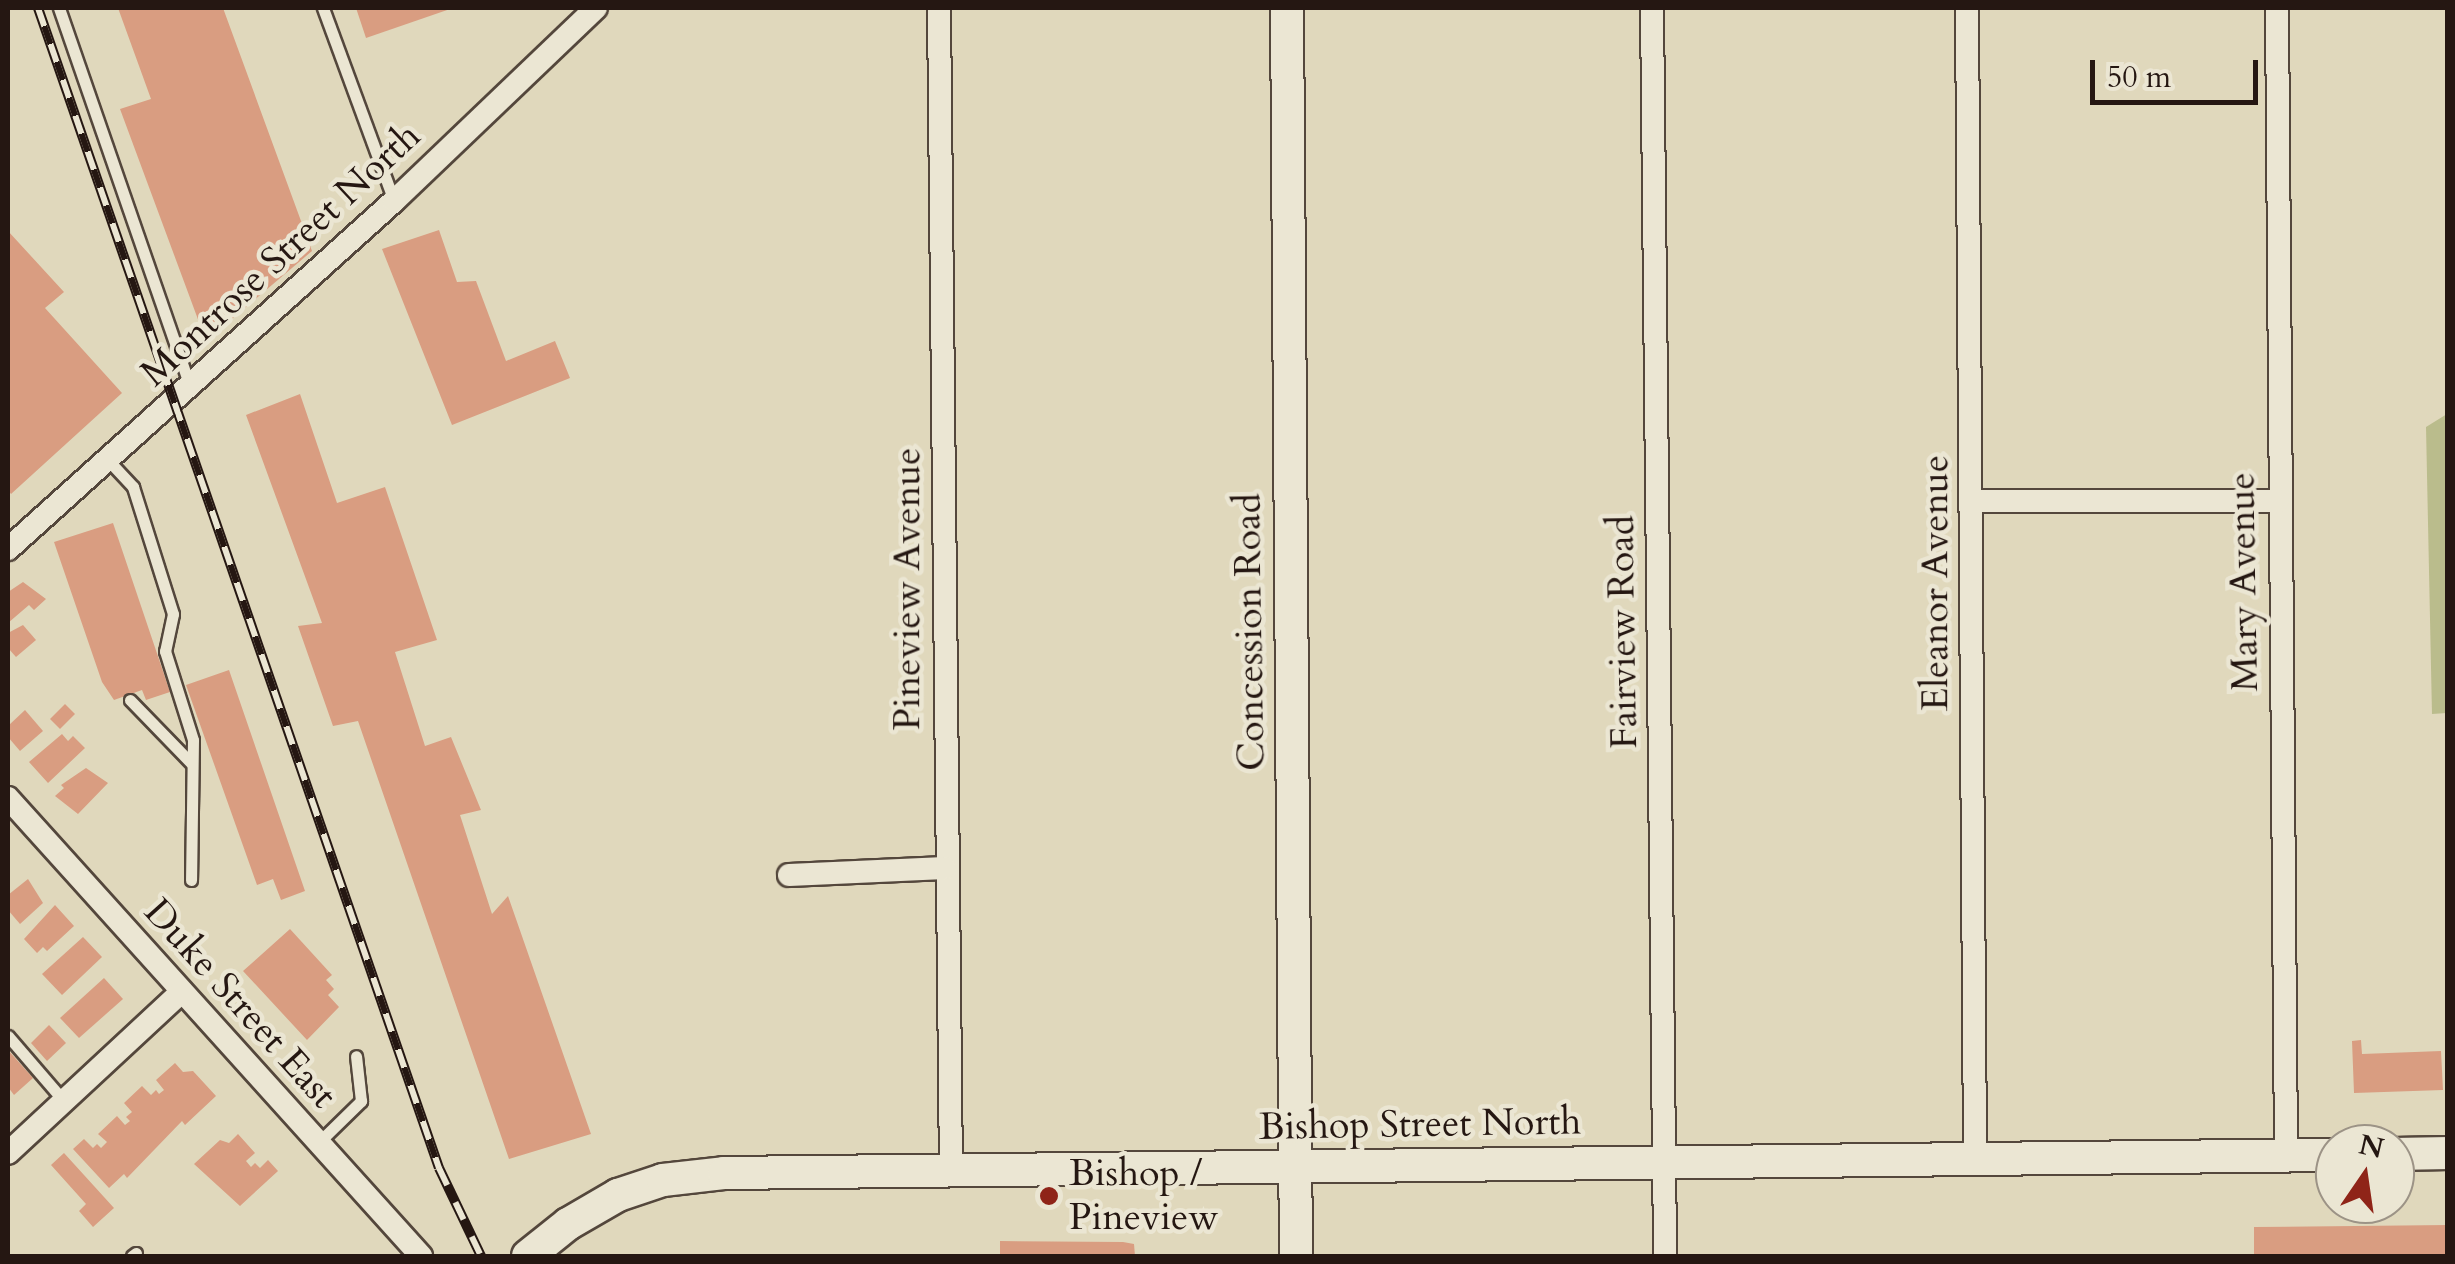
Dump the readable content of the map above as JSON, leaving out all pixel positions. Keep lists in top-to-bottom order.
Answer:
{
  "streets": {
    "main road": ["Concession Road", "Bishop Street North"],
    "street": [
      "Montrose Street North",
      "Mary Avenue",
      "Eleanor Avenue",
      "Pineview Avenue",
      "Fairview Road",
      "Duke Street East"
    ]
  },
  "crossings": [
    ["Mary Avenue", "Bishop Street North"],
    ["Eleanor Avenue", "Bishop Street North"],
    ["Pineview Avenue", "Bishop Street North"],
    ["Concession Road", "Bishop Street North"],
    ["Fairview Road", "Bishop Street North"]
  ],
  "places": ["Bishop / Pineview"],
  "scale_bar": "50 m",
  "north": "top"
}
